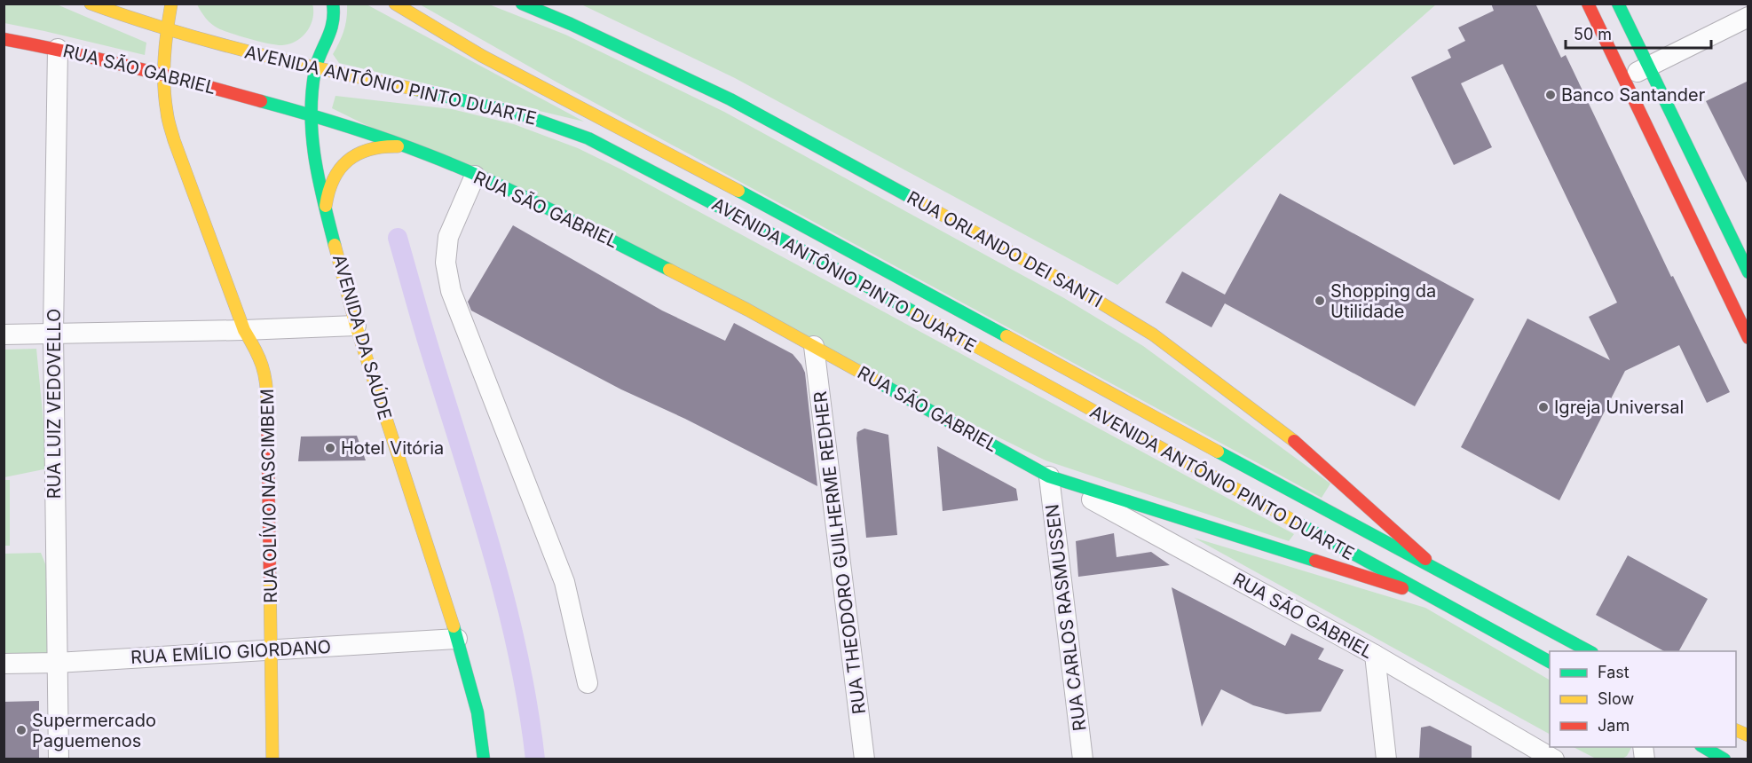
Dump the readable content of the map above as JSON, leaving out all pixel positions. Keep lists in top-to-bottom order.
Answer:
{
  "streets": {
    "main road": [
      "RUA SÃO GABRIEL",
      "AVENIDA ANTÔNIO PINTO DUARTE",
      "RUA ORLANDO DEI SANTI",
      "AVENIDA DA SAÚDE",
      "RUA OLÍVIO NASCIMBEM"
    ],
    "street": [
      "RUA LUIZ VEDOVELLO",
      "RUA THEODORO GUILHERME REDHER",
      "RUA CARLOS RASMUSSEN",
      "RUA EMÍLIO GIORDANO"
    ]
  },
  "crossings": [
    ["RUA SÃO GABRIEL", "AVENIDA ANTÔNIO PINTO DUARTE"],
    ["RUA SÃO GABRIEL", "AVENIDA DA SAÚDE"],
    ["RUA SÃO GABRIEL", "RUA LUIZ VEDOVELLO"],
    ["RUA SÃO GABRIEL", "RUA OLÍVIO NASCIMBEM"],
    ["RUA SÃO GABRIEL", "RUA THEODORO GUILHERME REDHER"],
    ["RUA SÃO GABRIEL", "RUA CARLOS RASMUSSEN"],
    ["AVENIDA ANTÔNIO PINTO DUARTE", "RUA ORLANDO DEI SANTI"],
    ["AVENIDA ANTÔNIO PINTO DUARTE", "AVENIDA DA SAÚDE"],
    ["AVENIDA ANTÔNIO PINTO DUARTE", "RUA OLÍVIO NASCIMBEM"],
    ["AVENIDA DA SAÚDE", "RUA EMÍLIO GIORDANO"],
    ["RUA LUIZ VEDOVELLO", "RUA EMÍLIO GIORDANO"],
    ["RUA OLÍVIO NASCIMBEM", "RUA EMÍLIO GIORDANO"]
  ],
  "places": [
    "Banco Santander",
    "Shopping da Utilidade",
    "Igreja Universal",
    "Hotel Vitória",
    "Supermercado Paguemenos"
  ],
  "legend": ["Fast", "Slow", "Jam"],
  "scale_bar": "50 m"
}
